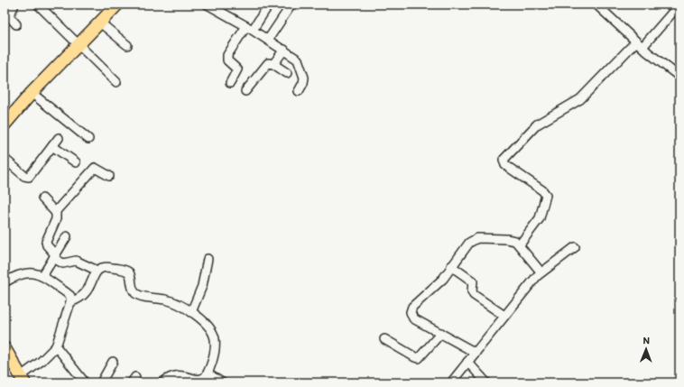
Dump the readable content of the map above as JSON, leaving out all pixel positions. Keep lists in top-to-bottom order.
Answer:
{
  "north": "top"
}
